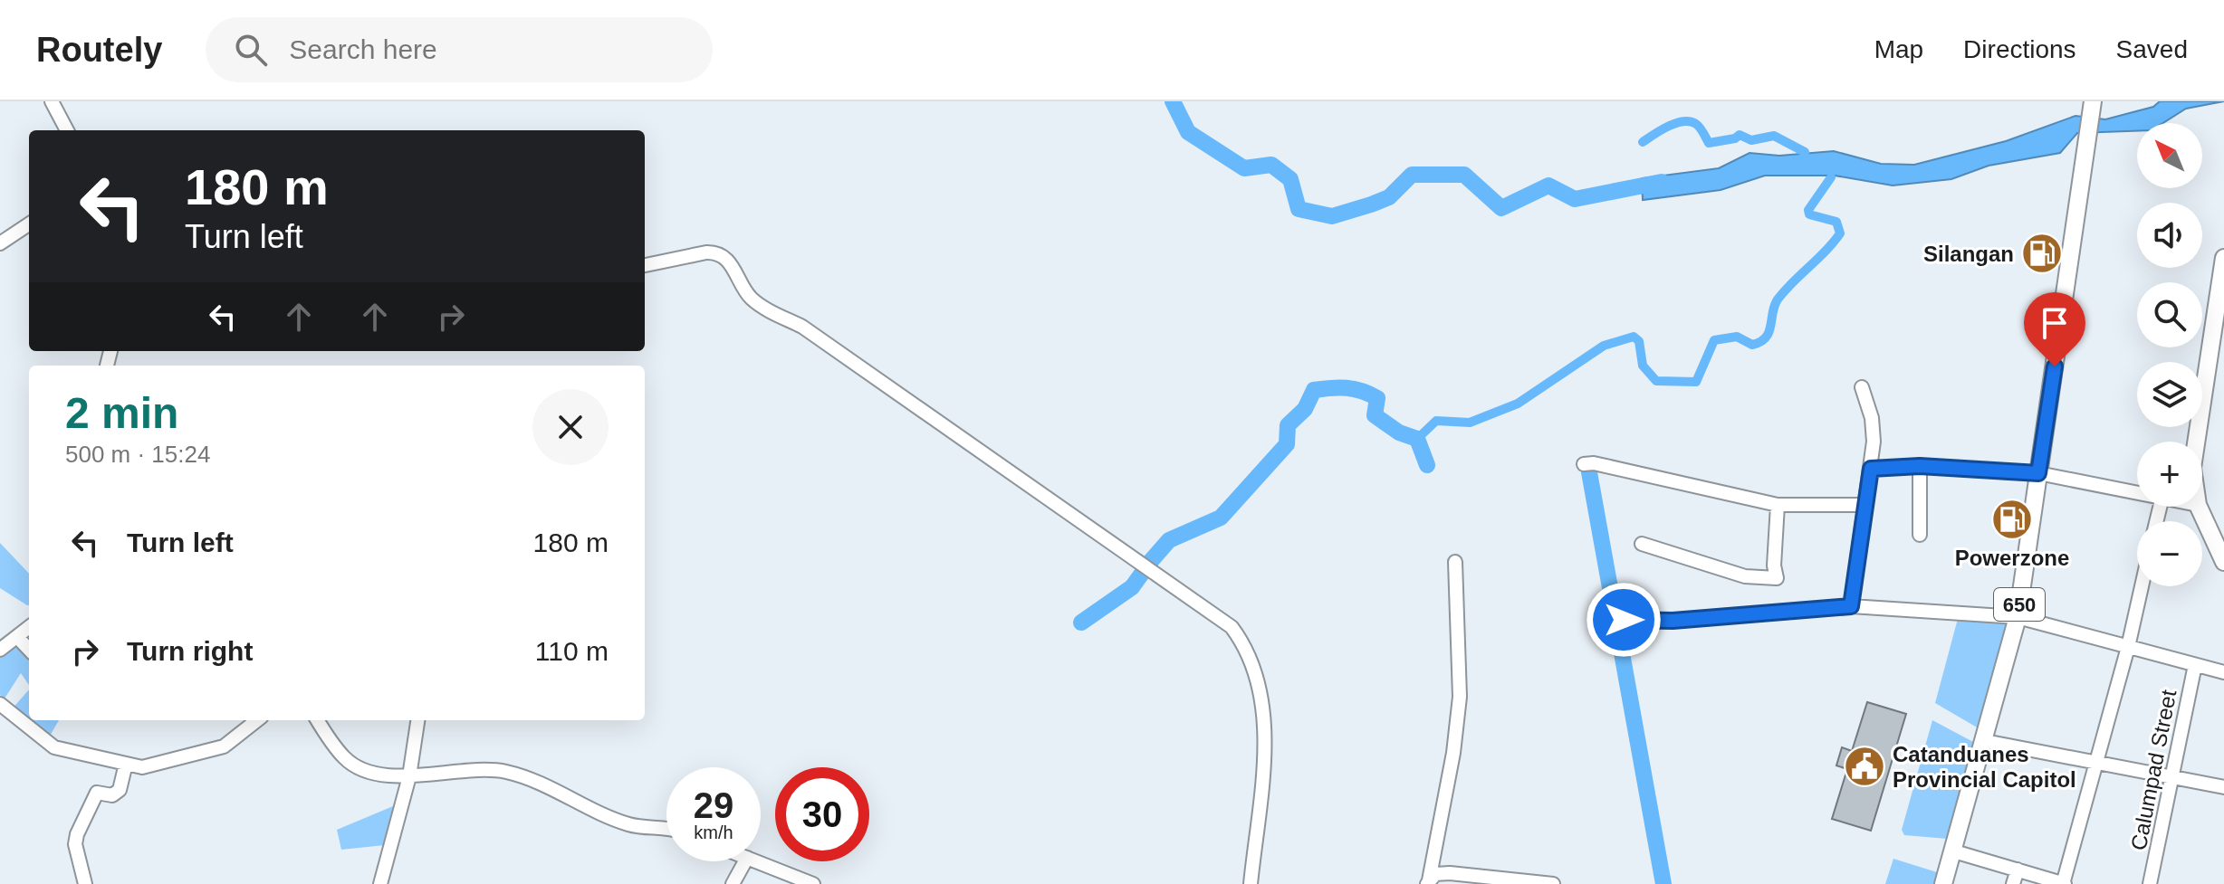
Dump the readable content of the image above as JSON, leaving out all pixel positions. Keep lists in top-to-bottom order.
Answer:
{
  "streets": {
    "main road": ["650"],
    "street": ["Calumpad Street"]
  },
  "places": {
    "fuel station": ["Silangan", "Powerzone"],
    "public building": ["Catanduanes Provincial Capitol"]
  },
  "north": "top left",
  "page": {
    "header": "Routely",
    "search": "Search here",
    "nav": ["Map", "Directions", "Saved"],
    "map_buttons": ["+", "−"],
    "turn": ["180 m", "Turn left"],
    "heading": ["2 min", "500 m · 15:24"],
    "list": [
      {
        "name": "Turn left",
        "value": "180 m"
      },
      {
        "name": "Turn right",
        "value": "110 m"
      }
    ],
    "speed": "29 km/h",
    "limit": "30"
  }
}
